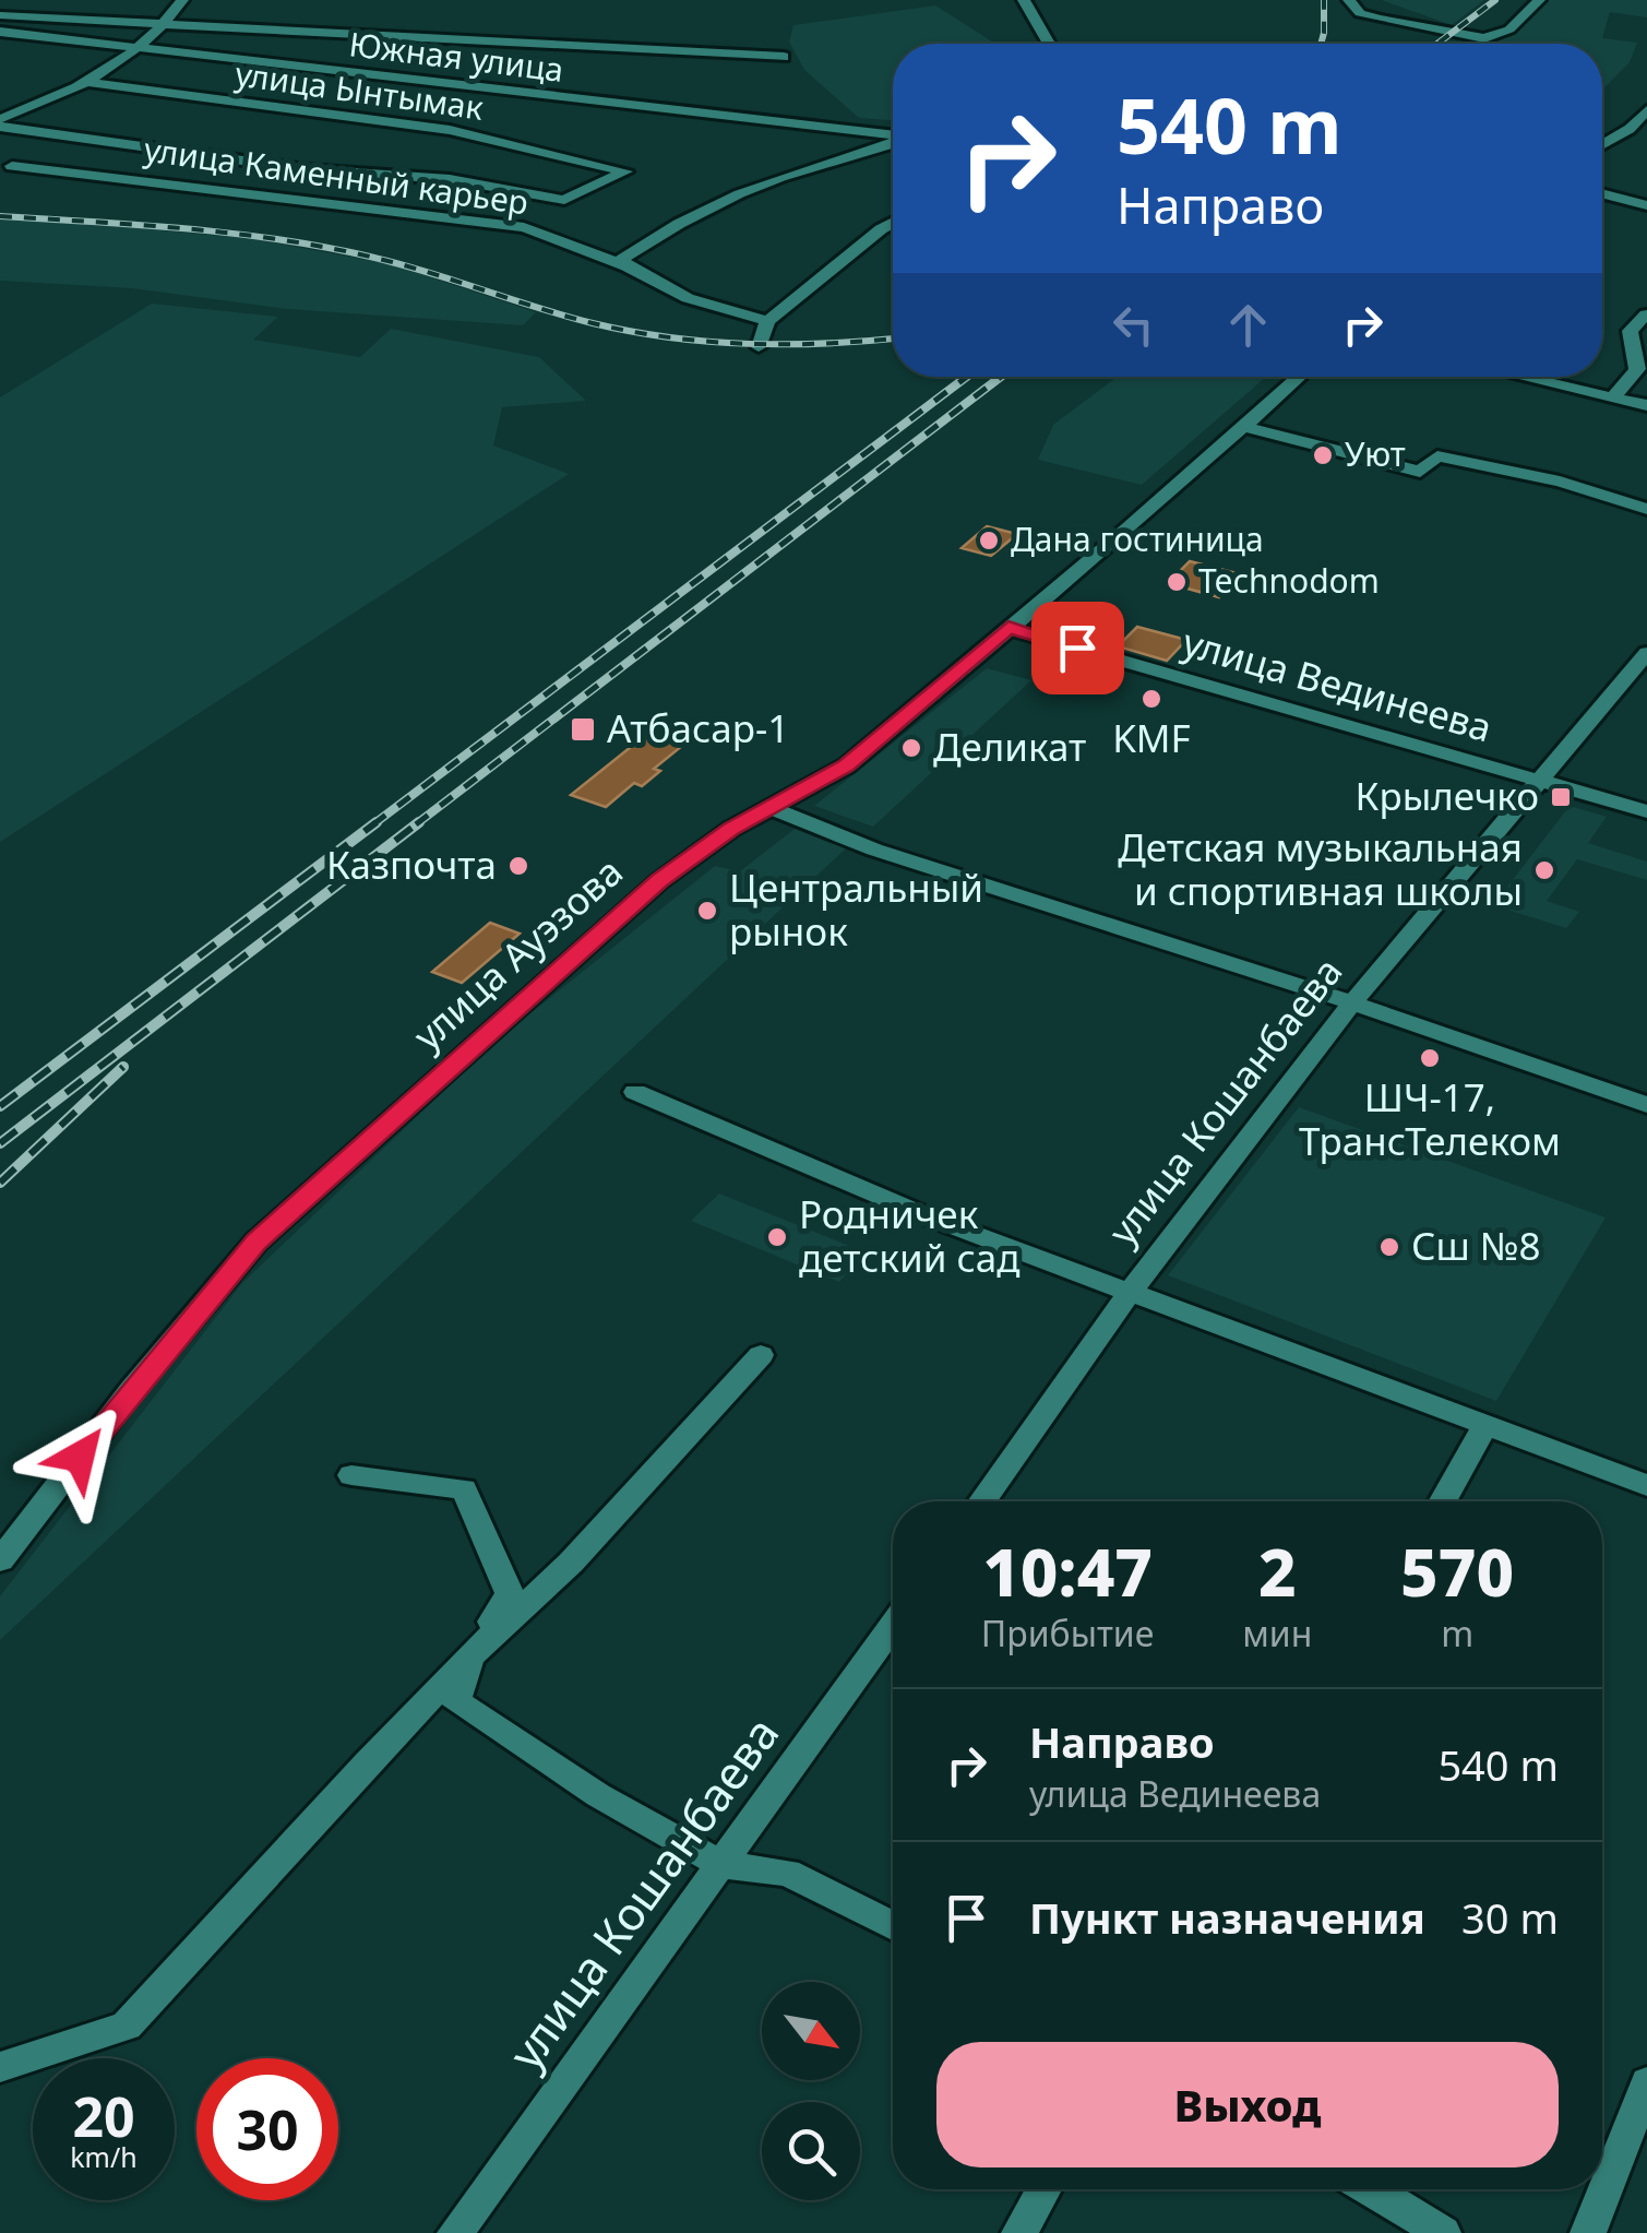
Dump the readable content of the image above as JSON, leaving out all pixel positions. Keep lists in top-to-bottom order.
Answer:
{
  "streets": {
    "street": [
      "Южная улица",
      "улица Ынтымак",
      "улица Каменный карьер",
      "улица Вединеева",
      "улица Ауэзова",
      "улица Кошанбаева"
    ]
  },
  "crossings": [
    ["улица Вединеева", "улица Ауэзова"],
    ["улица Вединеева", "улица Кошанбаева"]
  ],
  "places": {
    "other": [
      "Уют",
      "Дана гостиница",
      "Technodom",
      "KMF",
      "Деликат",
      "Казпочта",
      "Детская музыкальная и спортивная школы",
      "Центральный рынок",
      "ШЧ-17, ТрансТелеком",
      "Родничек детский сад",
      "Сш №8"
    ],
    "transit": ["Атбасар-1", "Крылечко"]
  },
  "north": "bottom right",
  "page": {
    "turn": ["540 m", "Направо"],
    "eta": [
      "10:47",
      "Прибытие",
      "2",
      "мин",
      "570",
      "m"
    ],
    "list": [
      {
        "name": "Направо",
        "note": "улица Вединеева",
        "value": "540 m"
      },
      {
        "name": "Пункт назначения",
        "value": "30 m"
      }
    ],
    "buttons": "Выход",
    "speed": "20 km/h",
    "limit": "30"
  }
}
